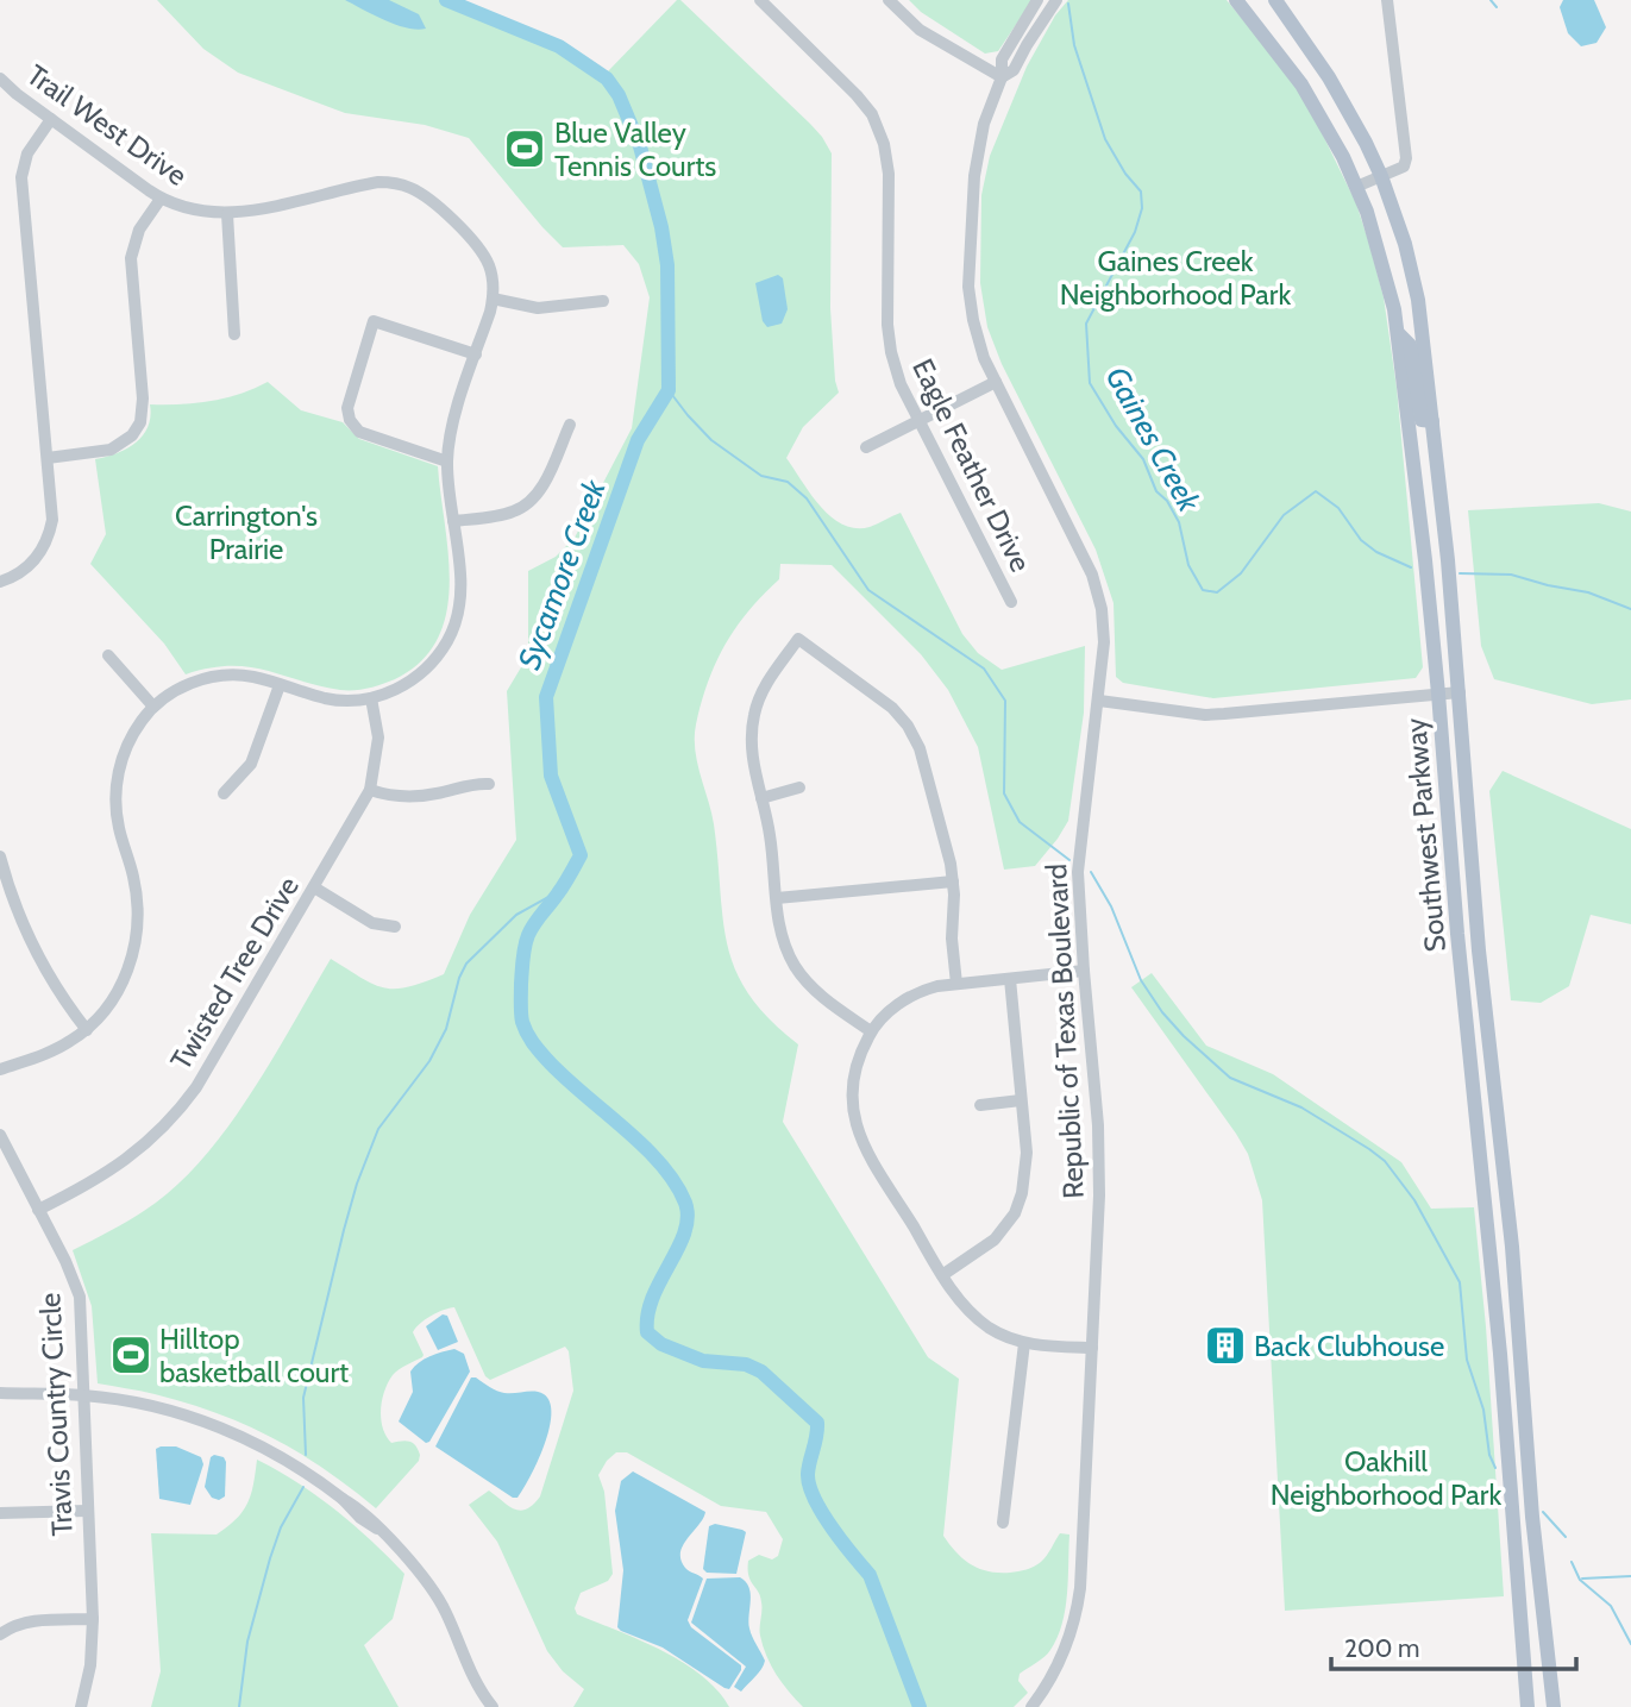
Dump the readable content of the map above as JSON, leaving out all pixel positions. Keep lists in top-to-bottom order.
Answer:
{
  "streets": {
    "main road": ["Southwest Parkway"],
    "street": [
      "Trail West Drive",
      "Eagle Feather Drive",
      "Twisted Tree Drive",
      "Republic of Texas Boulevard",
      "Travis Country Circle"
    ]
  },
  "crossings": [
    ["Trail West Drive", "Twisted Tree Drive"],
    ["Twisted Tree Drive", "Travis Country Circle"]
  ],
  "water": ["Gaines Creek", "Sycamore Creek"],
  "parks": ["Gaines Creek Neighborhood Park", "Carrington's Prairie", "Oakhill Neighborhood Park"],
  "places": {
    "sports": ["Blue Valley Tennis Courts", "Hilltop basketball court"],
    "building": ["Back Clubhouse"]
  },
  "scale_bar": "200 m"
}
